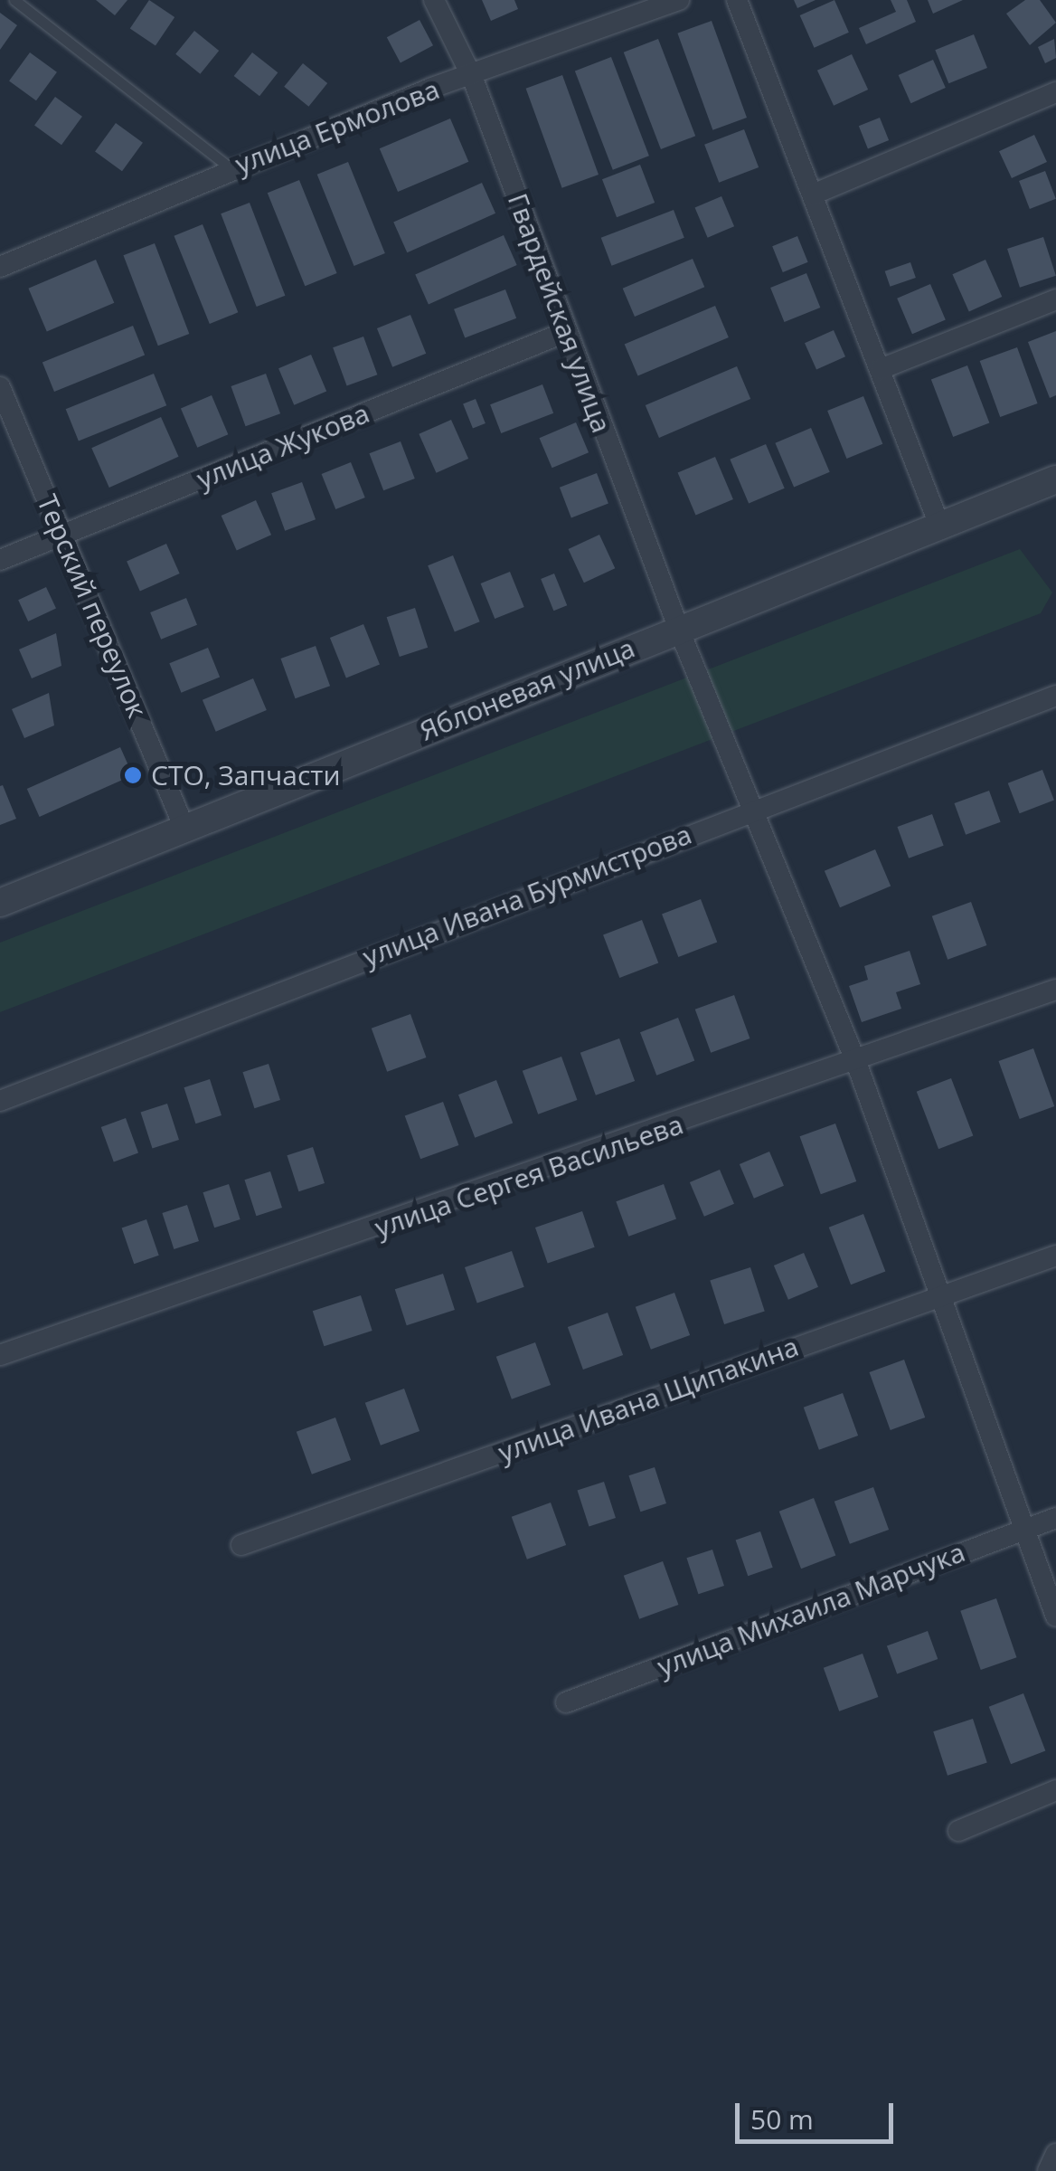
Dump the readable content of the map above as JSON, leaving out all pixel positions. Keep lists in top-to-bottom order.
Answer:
{
  "streets": {
    "street": [
      "улица Ермолова",
      "Гвардейская улица",
      "улица Жукова",
      "Терский переулок",
      "Яблоневая улица",
      "улица Ивана Бурмистрова",
      "улица Сергея Васильева",
      "улица Ивана Щипакина",
      "улица Михаила Марчука"
    ]
  },
  "crossings": [
    ["улица Ермолова", "Гвардейская улица"],
    ["Гвардейская улица", "улица Жукова"],
    ["Гвардейская улица", "Яблоневая улица"],
    ["Гвардейская улица", "улица Ивана Бурмистрова"],
    ["Гвардейская улица", "улица Сергея Васильева"],
    ["Гвардейская улица", "улица Ивана Щипакина"],
    ["Гвардейская улица", "улица Михаила Марчука"],
    ["улица Жукова", "Терский переулок"],
    ["Терский переулок", "Яблоневая улица"]
  ],
  "places": ["СТО, Запчасти"],
  "scale_bar": "50 m"
}
